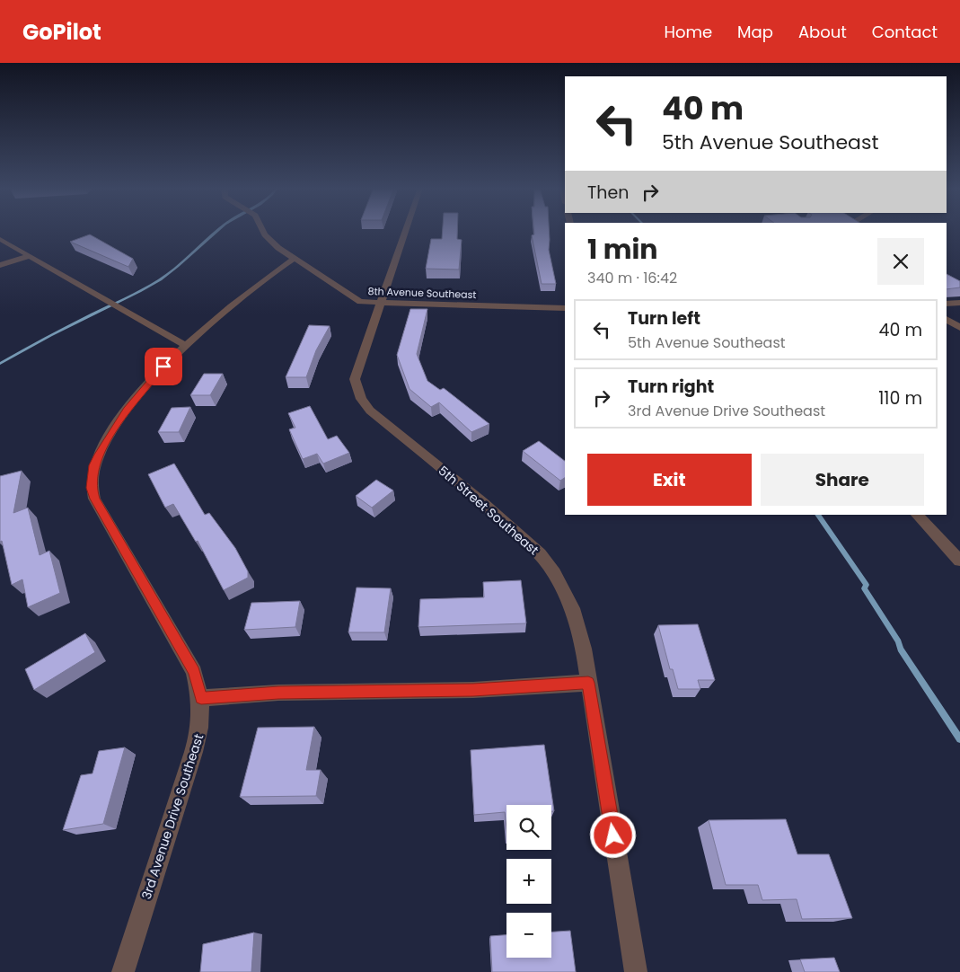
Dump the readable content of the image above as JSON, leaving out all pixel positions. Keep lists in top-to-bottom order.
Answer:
{
  "streets": {
    "street": ["8th Avenue Southeast", "5th Street Southeast", "3rd Avenue Drive Southeast"]
  },
  "crossings": [
    ["8th Avenue Southeast", "5th Street Southeast"],
    ["8th Avenue Southeast", "3rd Avenue Drive Southeast"]
  ],
  "page": {
    "header": "GoPilot",
    "nav": [
      "Home",
      "Map",
      "About",
      "Contact"
    ],
    "turn": ["40 m", "5th Avenue Southeast"],
    "then": "Then",
    "heading": ["1 min", "340 m · 16:42"],
    "list": [
      {
        "name": "Turn left",
        "note": "5th Avenue Southeast",
        "value": "40 m"
      },
      {
        "name": "Turn right",
        "note": "3rd Avenue Drive Southeast",
        "value": "110 m"
      }
    ],
    "buttons": ["Exit", "Share"],
    "map_buttons": ["+", "−"]
  }
}
